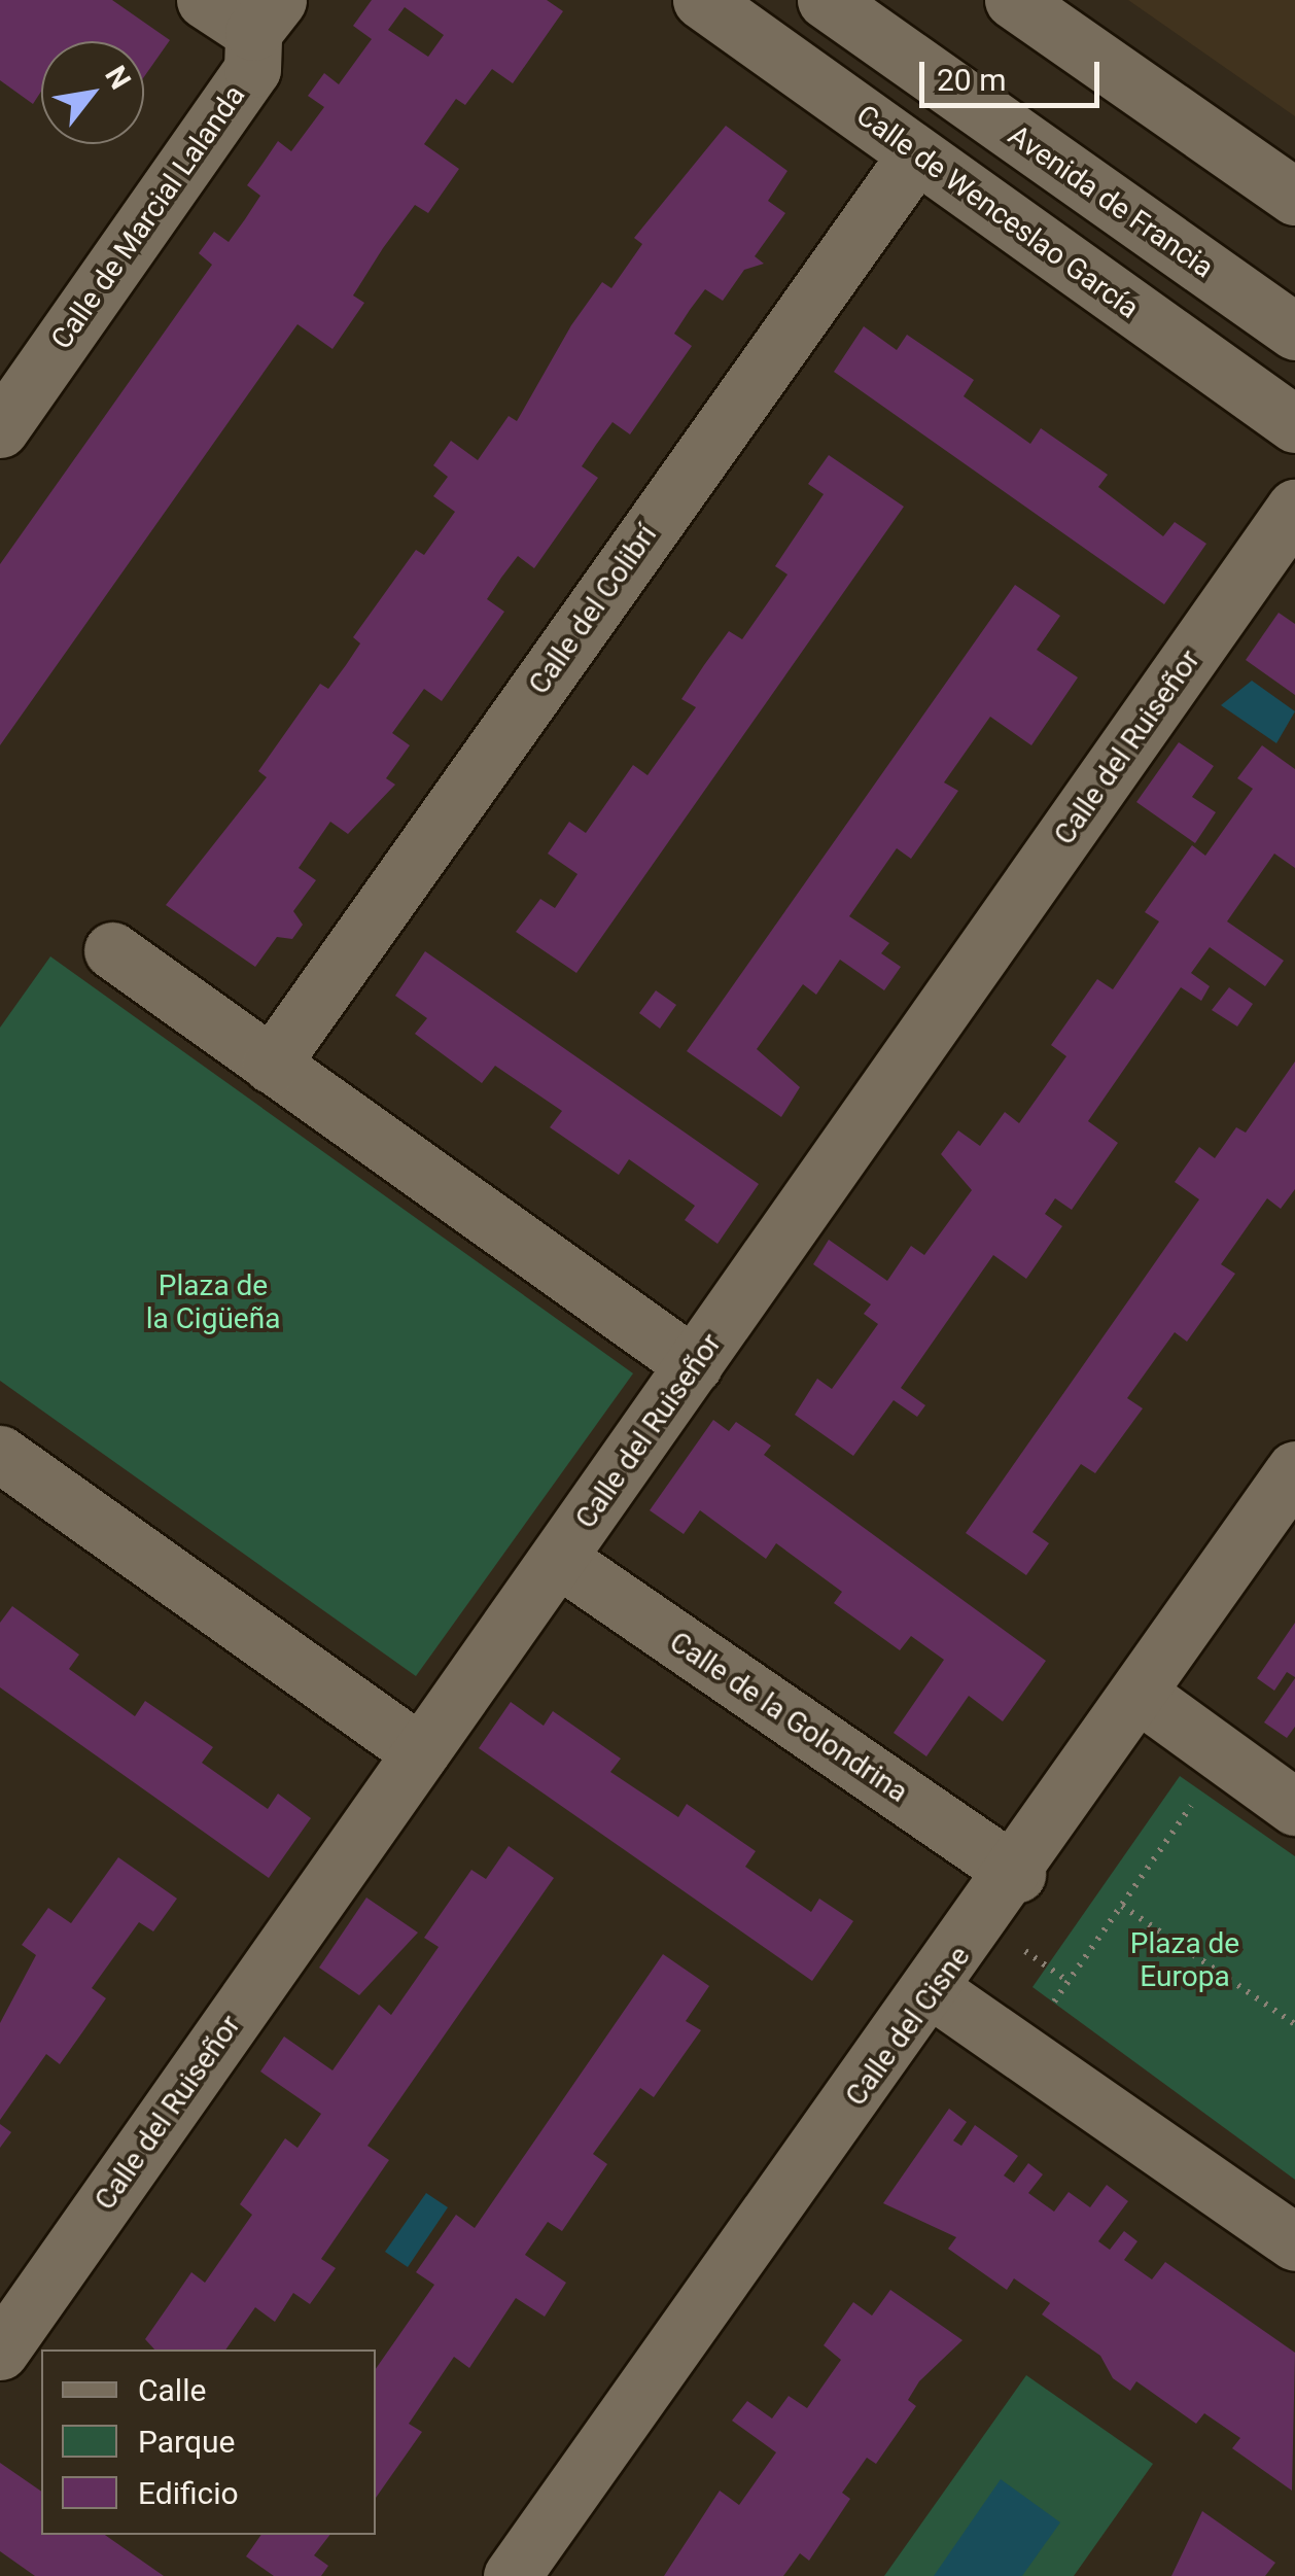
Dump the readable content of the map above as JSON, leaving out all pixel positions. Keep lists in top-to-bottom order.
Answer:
{
  "streets": {
    "street": [
      "Avenida de Francia",
      "Calle de Wenceslao García",
      "Calle de Marcial Lalanda",
      "Calle del Colibrí",
      "Calle del Ruiseñor",
      "Calle de la Golondrina",
      "Calle del Cisne"
    ]
  },
  "crossings": [
    ["Calle de Wenceslao García", "Calle del Colibrí"],
    ["Calle del Ruiseñor", "Calle de la Golondrina"],
    ["Calle de la Golondrina", "Calle del Cisne"]
  ],
  "parks": ["Plaza de la Cigüeña", "Plaza de Europa"],
  "legend": ["Calle", "Parque", "Edificio"],
  "scale_bar": "20 m",
  "north": "top right"
}
